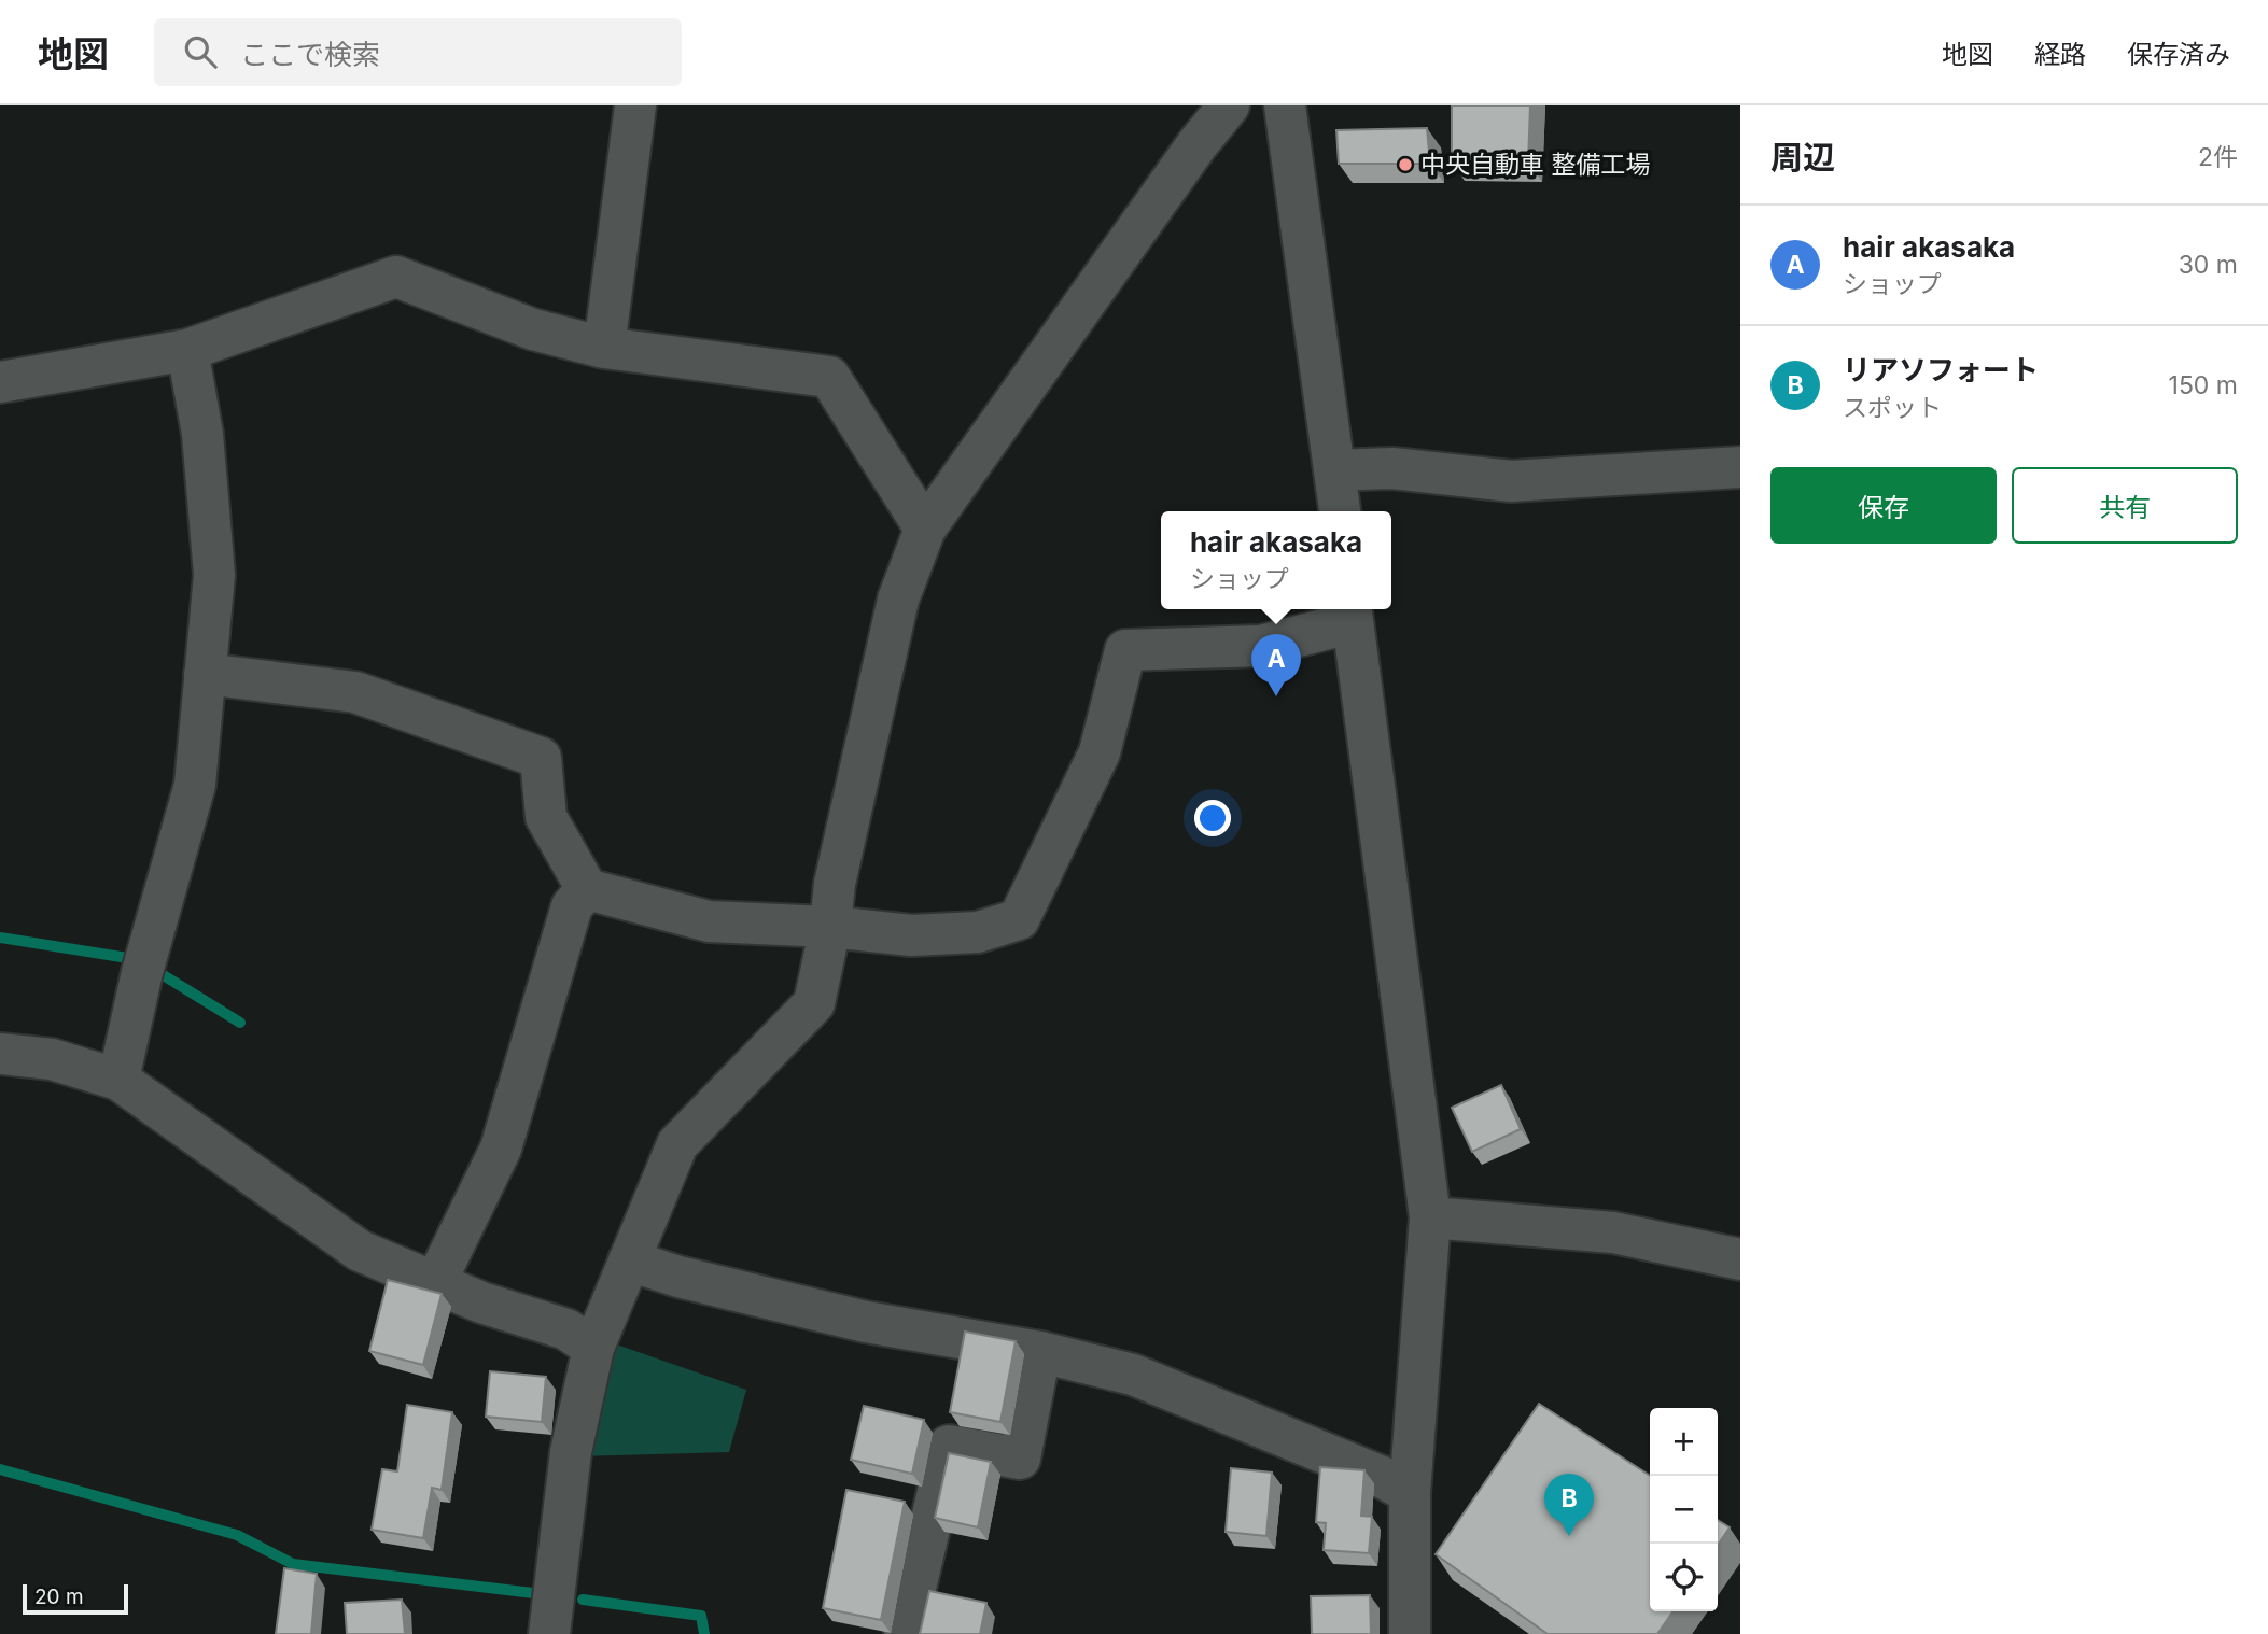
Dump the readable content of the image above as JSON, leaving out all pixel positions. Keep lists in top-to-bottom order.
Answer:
{
  "places": ["中央自動車 整備工場"],
  "scale_bar": "20 m",
  "page": {
    "header": "地図",
    "search": "ここで検索",
    "nav": ["地図", "経路", "保存済み"],
    "heading": ["周辺", "2件"],
    "list": [
      {
        "mark": "A",
        "name": "hair akasaka",
        "note": "ショップ",
        "value": "30 m"
      },
      {
        "mark": "B",
        "name": "リアソフォート",
        "note": "スポット",
        "value": "150 m"
      }
    ],
    "buttons": ["保存", "共有"],
    "popup": ["hair akasaka", "ショップ"],
    "pins": ["A", "B"],
    "map_buttons": ["+", "−"],
    "scale": "20 m"
  }
}
